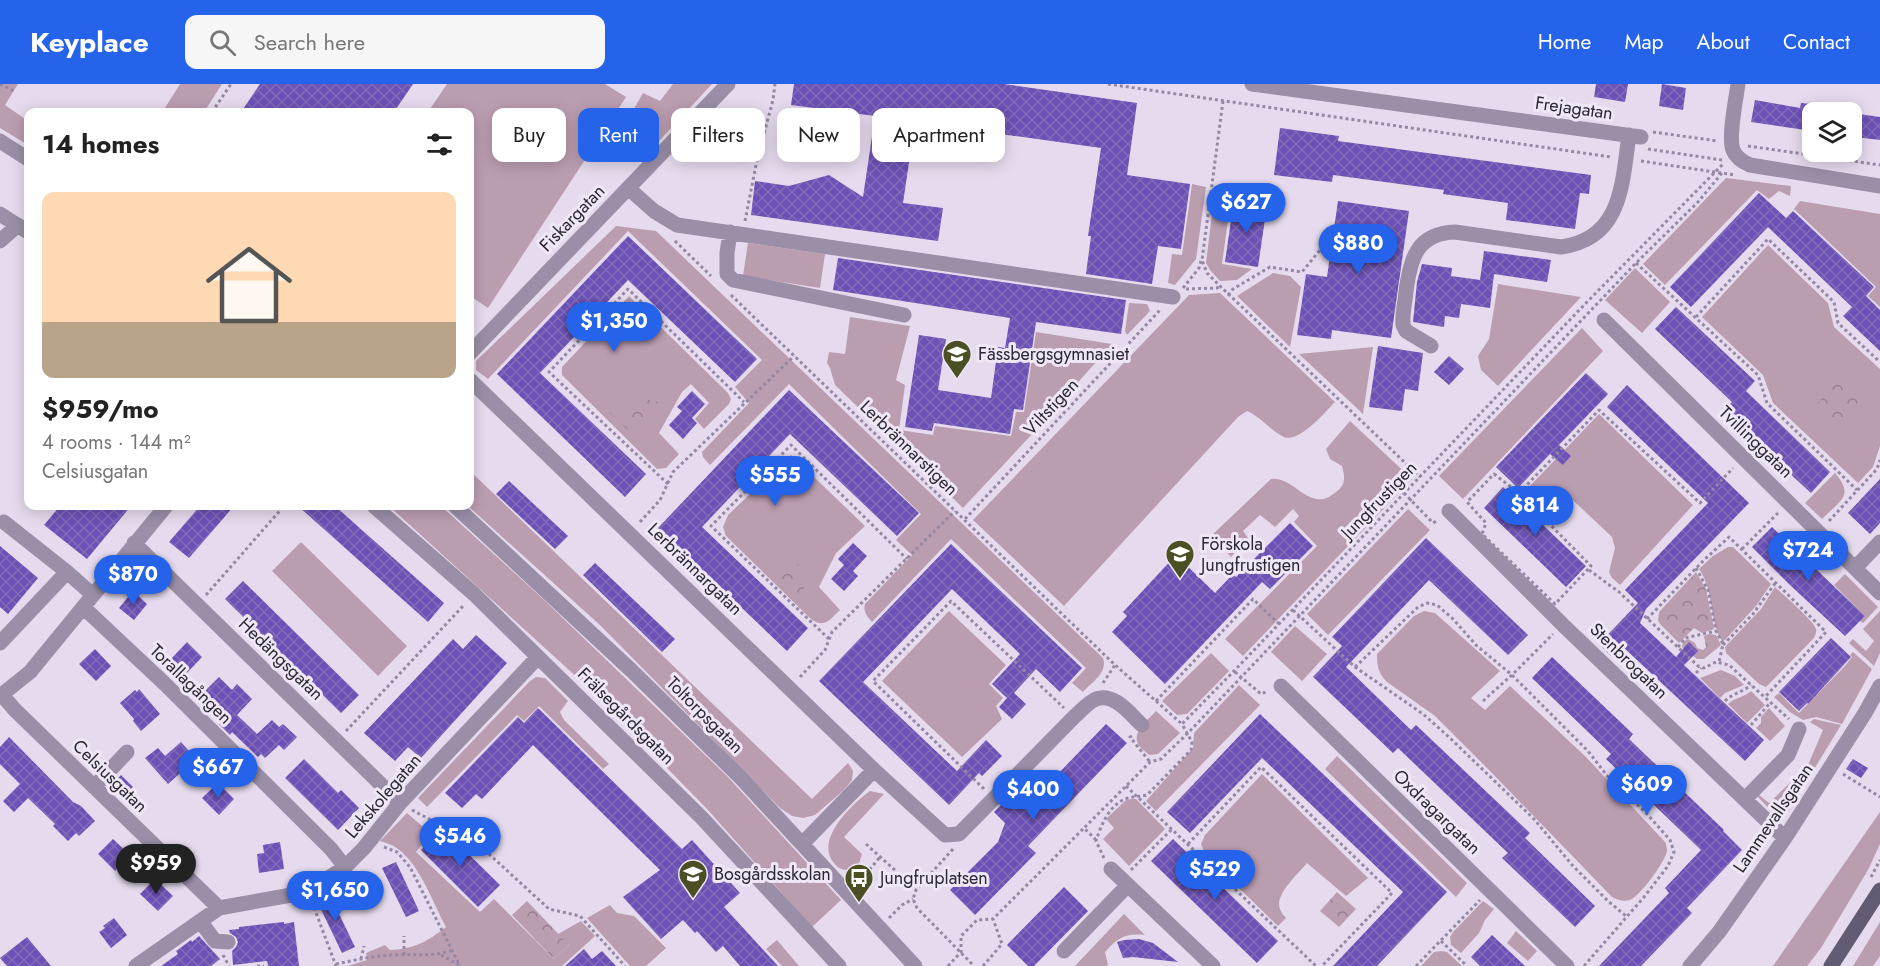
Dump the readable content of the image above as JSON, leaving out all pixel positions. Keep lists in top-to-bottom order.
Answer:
{
  "streets": {
    "street": [
      "Frejagatan",
      "Fiskargatan",
      "Tvillinggatan",
      "Lerbrännargatan",
      "Hedängsgatan",
      "Stenbrogatan",
      "Torallagången",
      "Toltorpsgatan",
      "Frälsegårdsgatan",
      "Celsiusgatan",
      "Lekskolegatan",
      "Oxdragargatan",
      "Lammevallsgatan"
    ],
    "path": ["Viltstigen", "Lerbrännarstigen", "Jungfrustigen"]
  },
  "crossings": [
    ["Viltstigen", "Lerbrännarstigen"],
    ["Lerbrännarstigen", "Jungfrustigen"],
    ["Hedängsgatan", "Lekskolegatan"],
    ["Stenbrogatan", "Lammevallsgatan"],
    ["Torallagången", "Lekskolegatan"],
    ["Frälsegårdsgatan", "Lekskolegatan"],
    ["Celsiusgatan", "Lekskolegatan"]
  ],
  "places": {
    "school or university": ["Fässbergsgymnasiet", "Förskola Jungfrustigen", "Bosgårdsskolan"],
    "bus stop": ["Jungfruplatsen"]
  },
  "page": {
    "header": "Keyplace",
    "search": "Search here",
    "nav": [
      "Home",
      "Map",
      "About",
      "Contact"
    ],
    "chip": [
      "Buy",
      "Rent",
      "Filters",
      "New",
      "Apartment"
    ],
    "heading": "14 homes",
    "list": [
      {
        "name": "$959/mo",
        "note": "4 rooms · 144 m² · Celsiusgatan"
      }
    ],
    "price": [
      "$627",
      "$880",
      "$1,350",
      "$555",
      "$814",
      "$724",
      "$870",
      "$667",
      "$609",
      "$400",
      "$546",
      "$959",
      "$529",
      "$1,650"
    ]
  }
}
